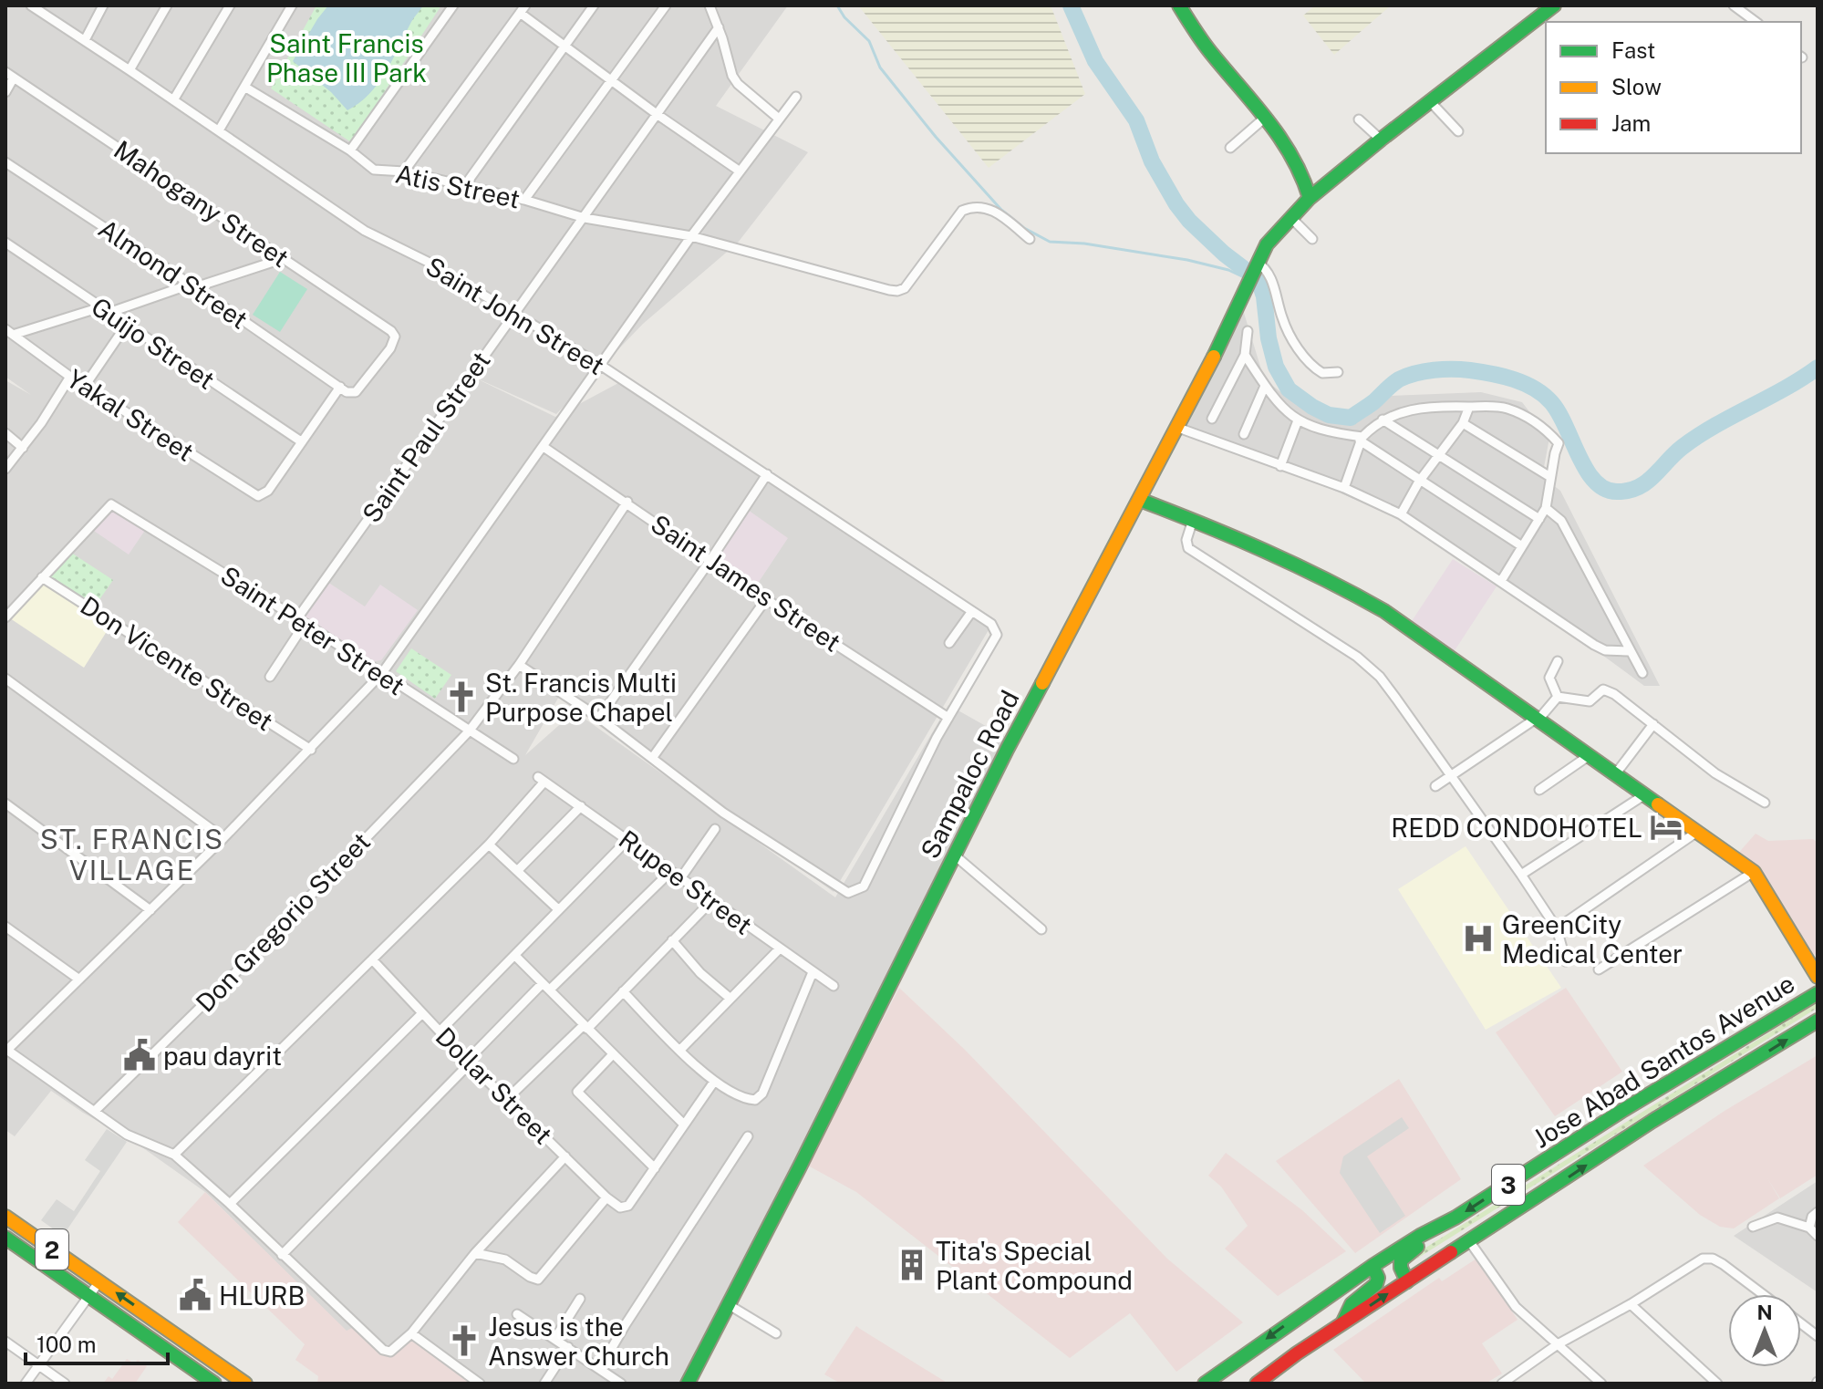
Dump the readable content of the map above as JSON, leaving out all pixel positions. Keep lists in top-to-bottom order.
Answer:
{
  "streets": {
    "main road": [
      "Sampaloc Road",
      "Jose Abad Santos Avenue",
      "3",
      "2"
    ],
    "street": [
      "Atis Street",
      "Mahogany Street",
      "Almond Street",
      "Saint John Street",
      "Guijo Street",
      "Yakal Street",
      "Saint Paul Street",
      "Saint James Street",
      "Saint Peter Street",
      "Don Vicente Street",
      "Rupee Street",
      "Don Gregorio Street",
      "Dollar Street"
    ]
  },
  "crossings": [
    ["Atis Street", "Saint Paul Street"],
    ["Mahogany Street", "Almond Street"],
    ["Saint John Street", "Saint Paul Street"],
    ["Saint John Street", "Saint James Street"],
    ["Guijo Street", "Yakal Street"],
    ["Saint Paul Street", "Saint Peter Street"],
    ["Saint James Street", "Don Gregorio Street"],
    ["Saint Peter Street", "Don Vicente Street"],
    ["Saint Peter Street", "Don Gregorio Street"]
  ],
  "districts": ["ST. FRANCIS VILLAGE"],
  "parks": ["Saint Francis Phase III Park"],
  "places": {
    "church": ["St. Francis Multi Purpose Chapel", "Jesus is the Answer Church"],
    "hotel": ["REDD CONDOHOTEL"],
    "hospital": ["GreenCity Medical Center"],
    "public building": ["pau dayrit", "HLURB"],
    "building": ["Tita's Special Plant Compound"]
  },
  "legend": ["Fast", "Slow", "Jam"],
  "scale_bar": "100 m",
  "north": "top"
}
